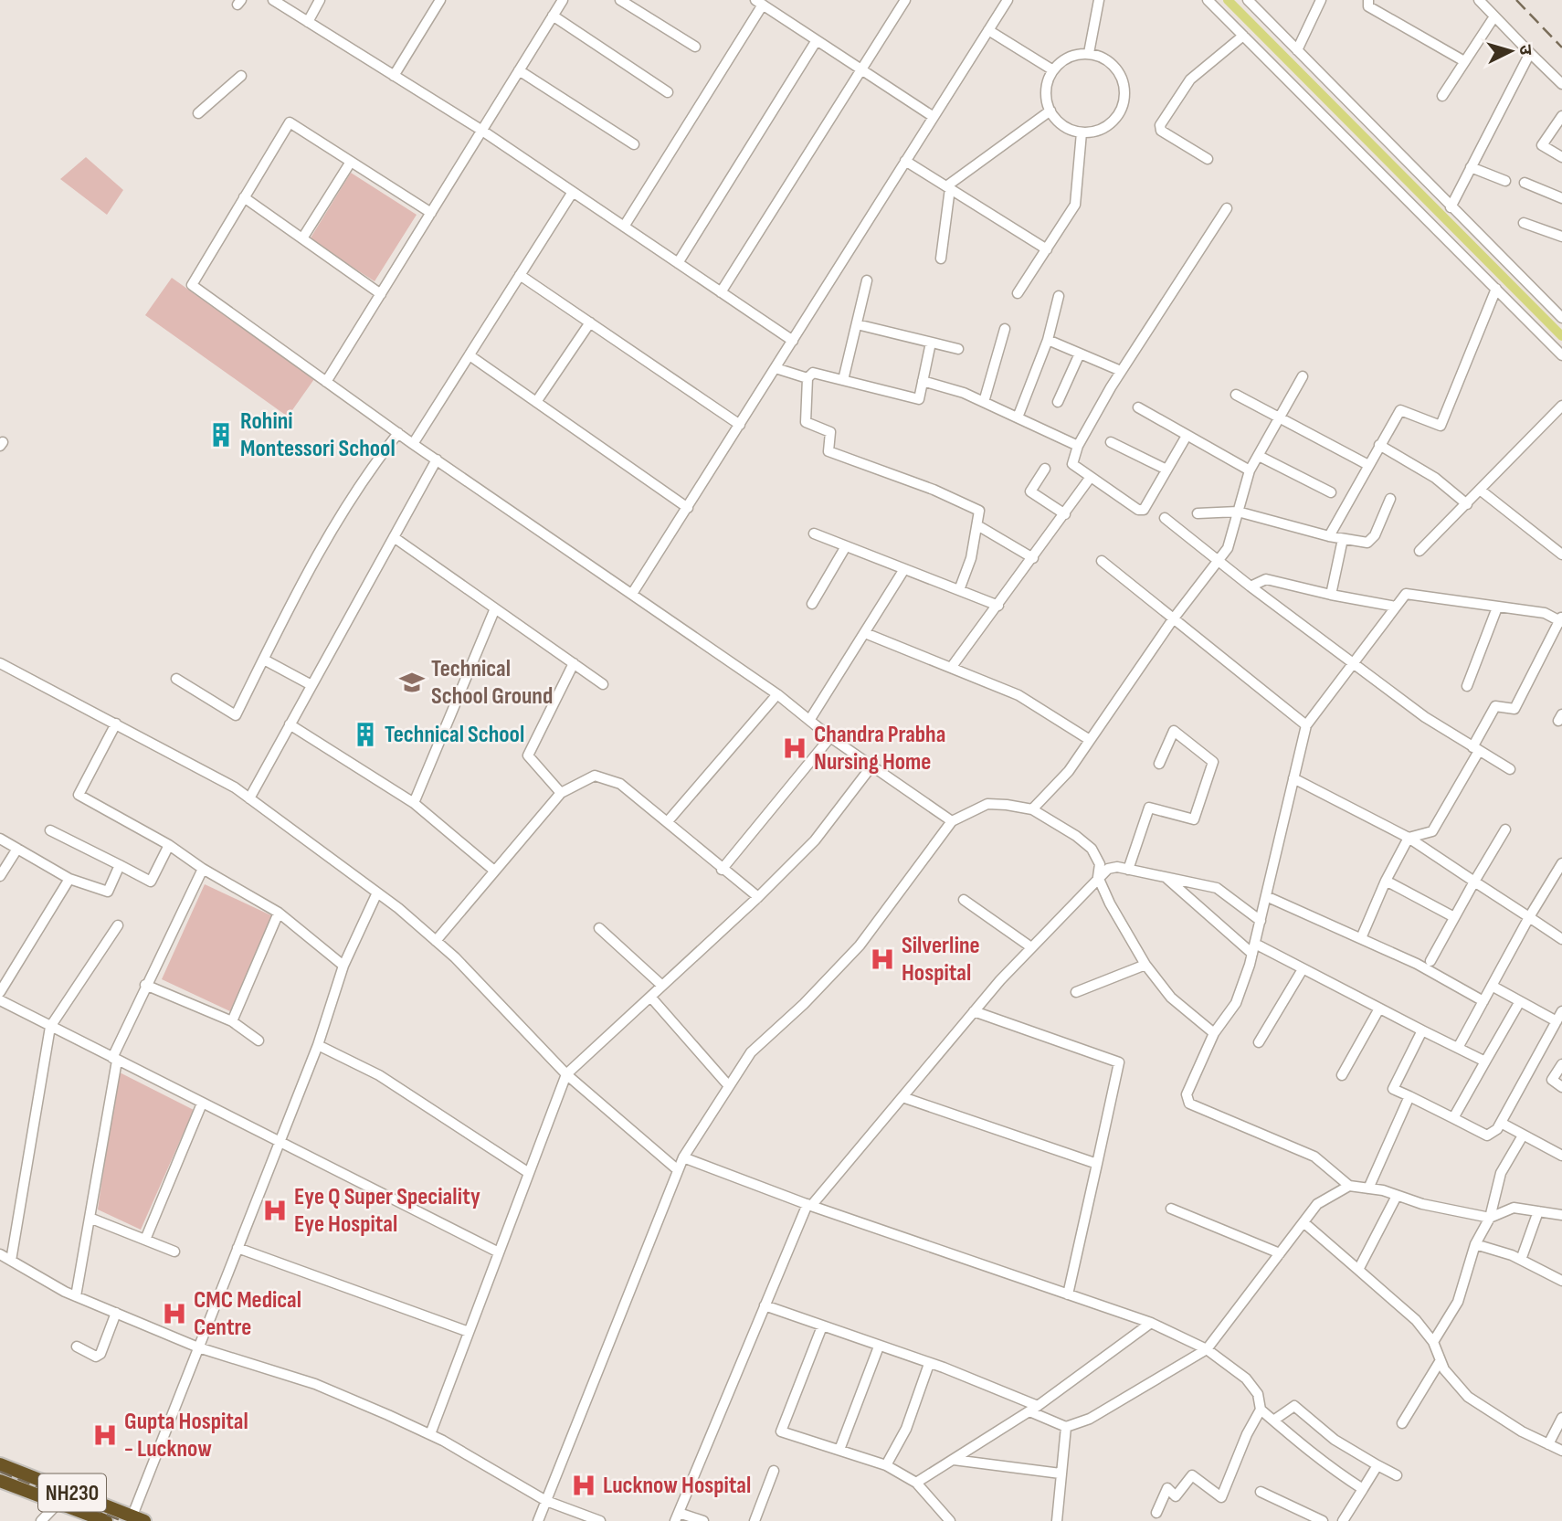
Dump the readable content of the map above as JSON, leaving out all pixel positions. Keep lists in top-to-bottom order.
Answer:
{
  "streets": {
    "highway": ["NH230"]
  },
  "places": {
    "building": ["Rohini Montessori School", "Technical School"],
    "school or university": ["Technical School Ground"],
    "hospital": [
      "Chandra Prabha Nursing Home",
      "Silverline Hospital",
      "Eye Q Super Speciality Eye Hospital",
      "CMC Medical Centre",
      "Gupta Hospital - Lucknow",
      "Lucknow Hospital"
    ]
  },
  "north": "right"
}
